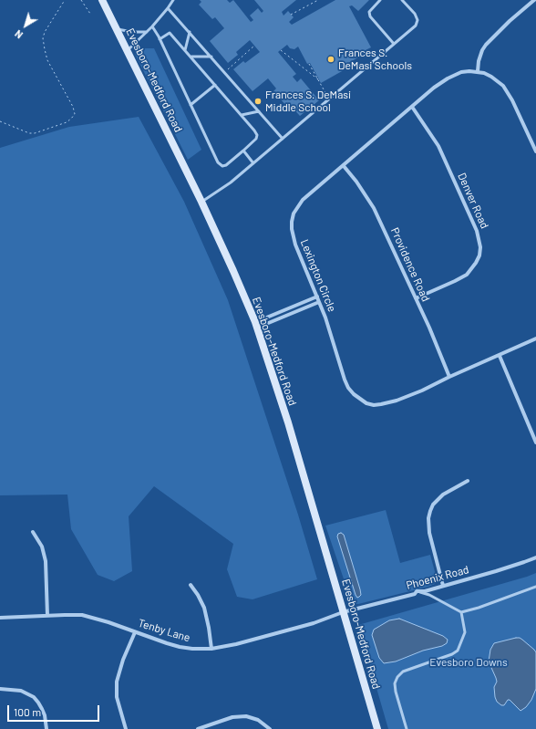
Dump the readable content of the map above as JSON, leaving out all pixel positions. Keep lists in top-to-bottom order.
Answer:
{
  "streets": {
    "street": [
      "Evesboro-Medford Road",
      "Denver Road",
      "Providence Road",
      "Lexington Circle",
      "Phoenix Road",
      "Tenby Lane"
    ]
  },
  "crossings": [
    ["Evesboro-Medford Road", "Phoenix Road"],
    ["Evesboro-Medford Road", "Tenby Lane"],
    ["Denver Road", "Providence Road"],
    ["Denver Road", "Lexington Circle"],
    ["Providence Road", "Lexington Circle"],
    ["Phoenix Road", "Tenby Lane"]
  ],
  "parks": ["Evesboro Downs"],
  "places": ["Frances S. DeMasi Schools", "Frances S. DeMasi Middle School"],
  "scale_bar": "100 m",
  "north": "bottom left"
}
